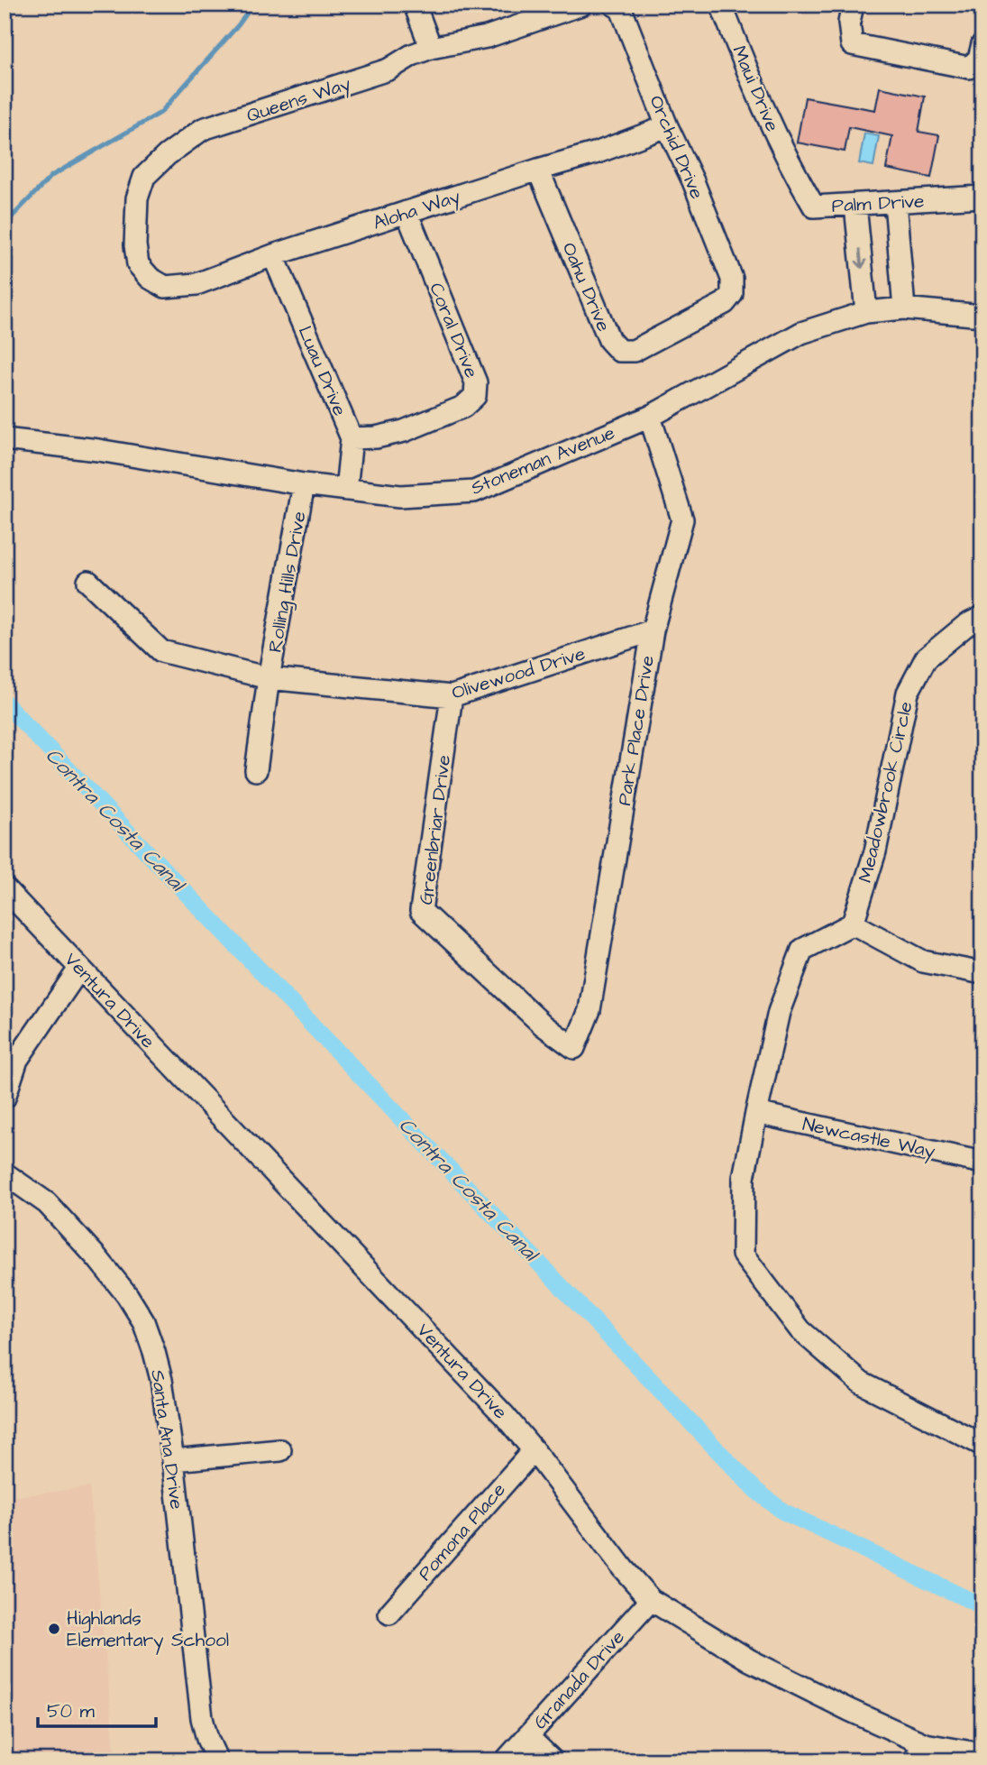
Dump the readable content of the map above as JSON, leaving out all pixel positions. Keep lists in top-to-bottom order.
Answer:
{
  "streets": {
    "street": [
      "Maui Drive",
      "Queens Way",
      "Orchid Drive",
      "Palm Drive",
      "Aloha Way",
      "Oahu Drive",
      "Coral Drive",
      "Luau Drive",
      "Stoneman Avenue",
      "Rolling Hills Drive",
      "Olivewood Drive",
      "Park Place Drive",
      "Meadowbrook Circle",
      "Greenbriar Drive",
      "Ventura Drive",
      "Newcastle Way",
      "Santa Ana Drive",
      "Pomona Place",
      "Granada Drive"
    ]
  },
  "crossings": [
    ["Maui Drive", "Palm Drive"],
    ["Queens Way", "Aloha Way"],
    ["Orchid Drive", "Aloha Way"],
    ["Orchid Drive", "Oahu Drive"],
    ["Aloha Way", "Oahu Drive"],
    ["Aloha Way", "Coral Drive"],
    ["Aloha Way", "Luau Drive"],
    ["Coral Drive", "Luau Drive"],
    ["Luau Drive", "Stoneman Avenue"],
    ["Stoneman Avenue", "Rolling Hills Drive"],
    ["Stoneman Avenue", "Park Place Drive"],
    ["Rolling Hills Drive", "Olivewood Drive"],
    ["Olivewood Drive", "Park Place Drive"],
    ["Olivewood Drive", "Greenbriar Drive"],
    ["Park Place Drive", "Greenbriar Drive"],
    ["Ventura Drive", "Pomona Place"],
    ["Ventura Drive", "Granada Drive"]
  ],
  "water": ["Contra Costa Canal"],
  "places": ["Highlands Elementary School"],
  "scale_bar": "50 m"
}
